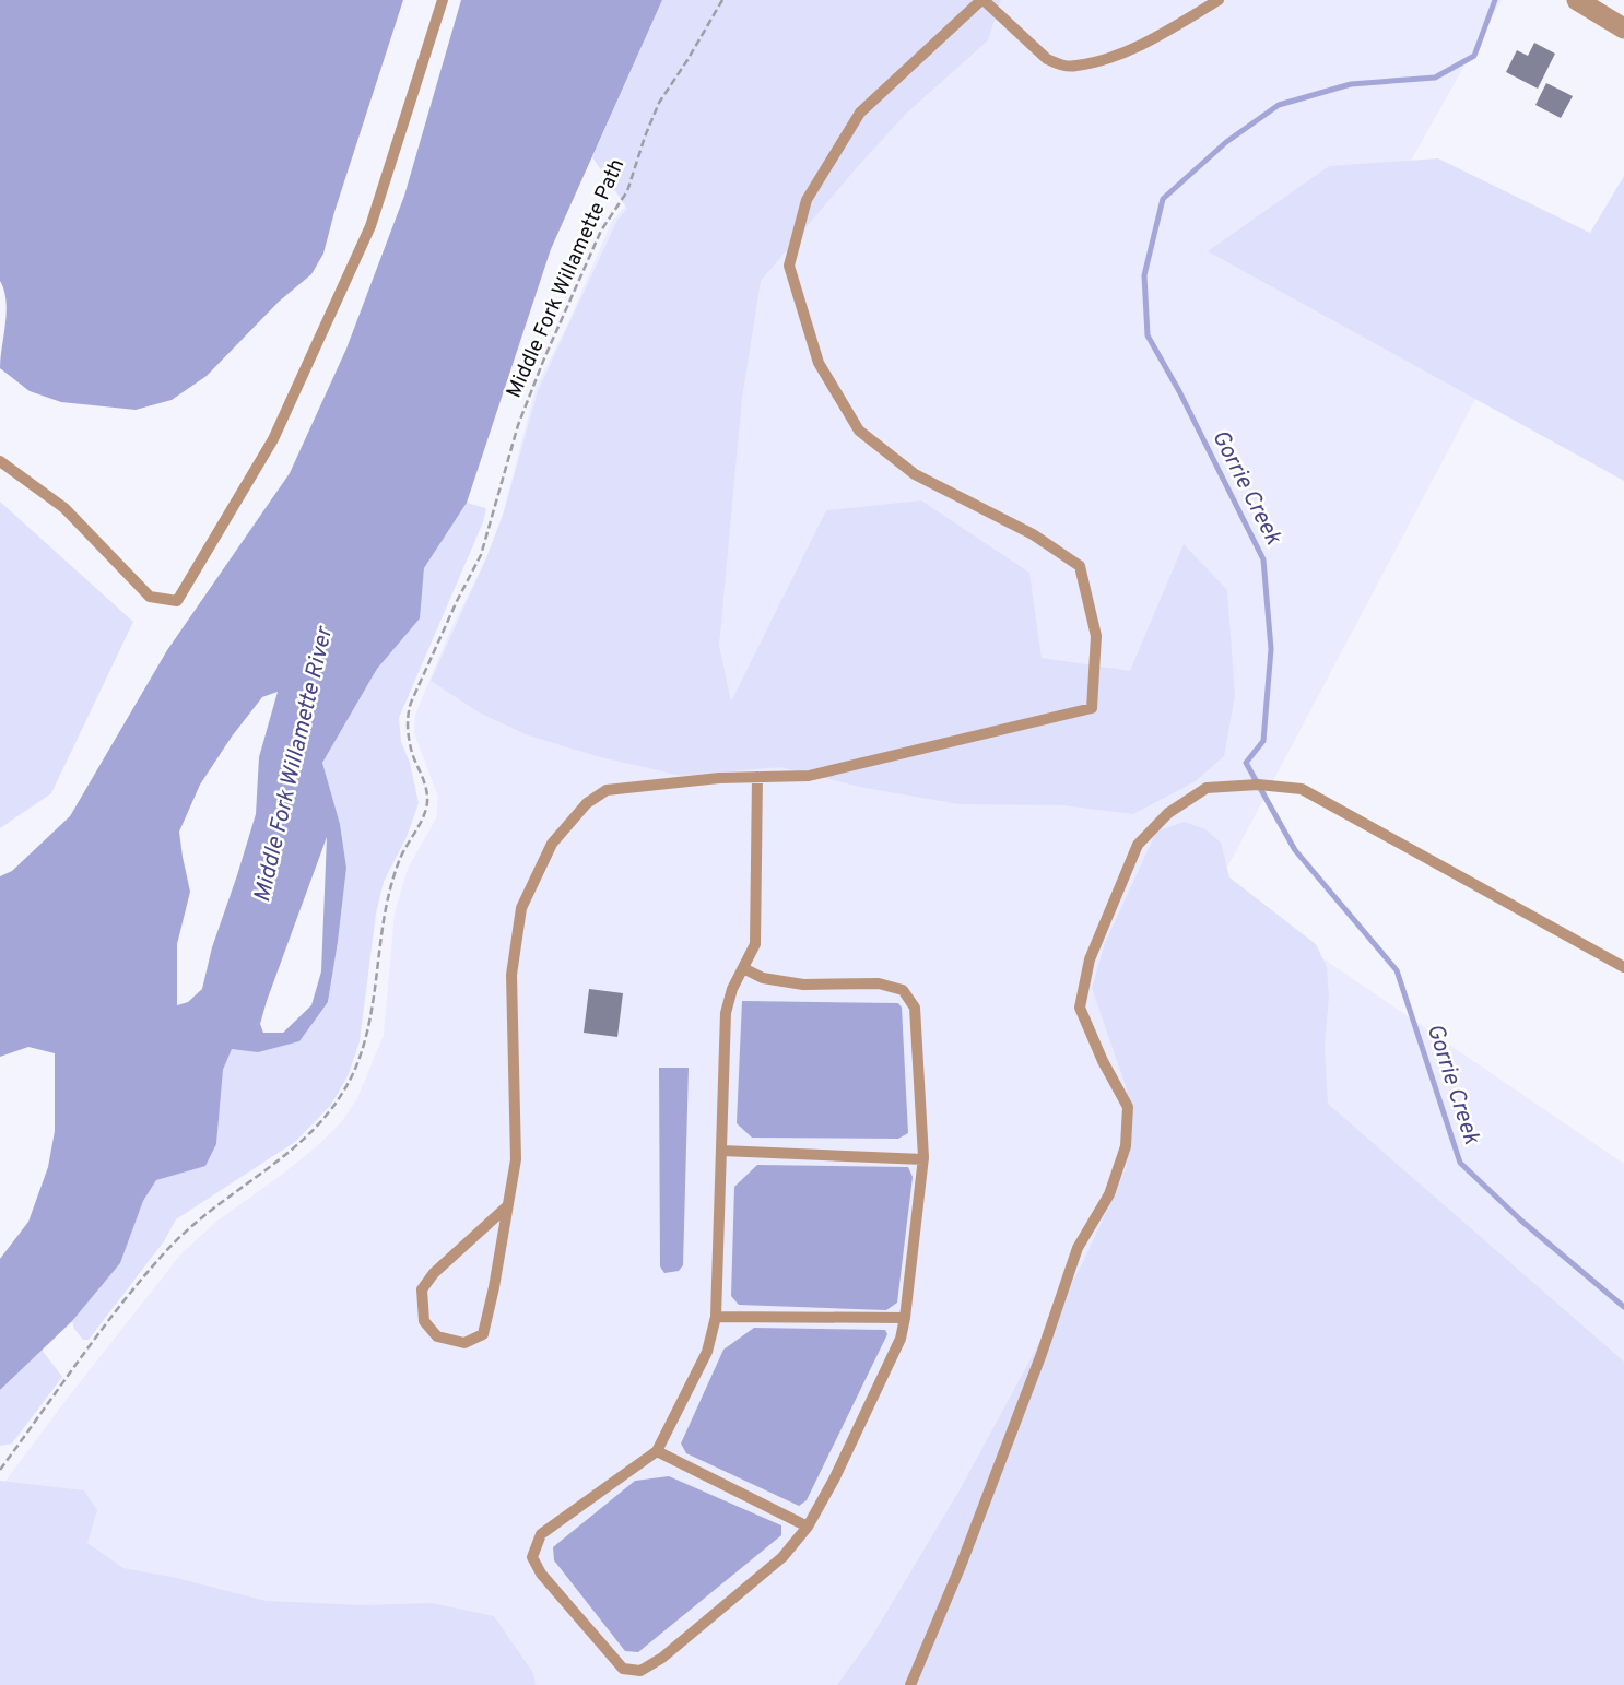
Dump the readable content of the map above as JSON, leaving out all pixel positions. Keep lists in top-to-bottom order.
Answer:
{
  "streets": {
    "path": ["Middle Fork Willamette Path"]
  },
  "water": ["Gorrie Creek", "Middle Fork Willamette River"]
}
